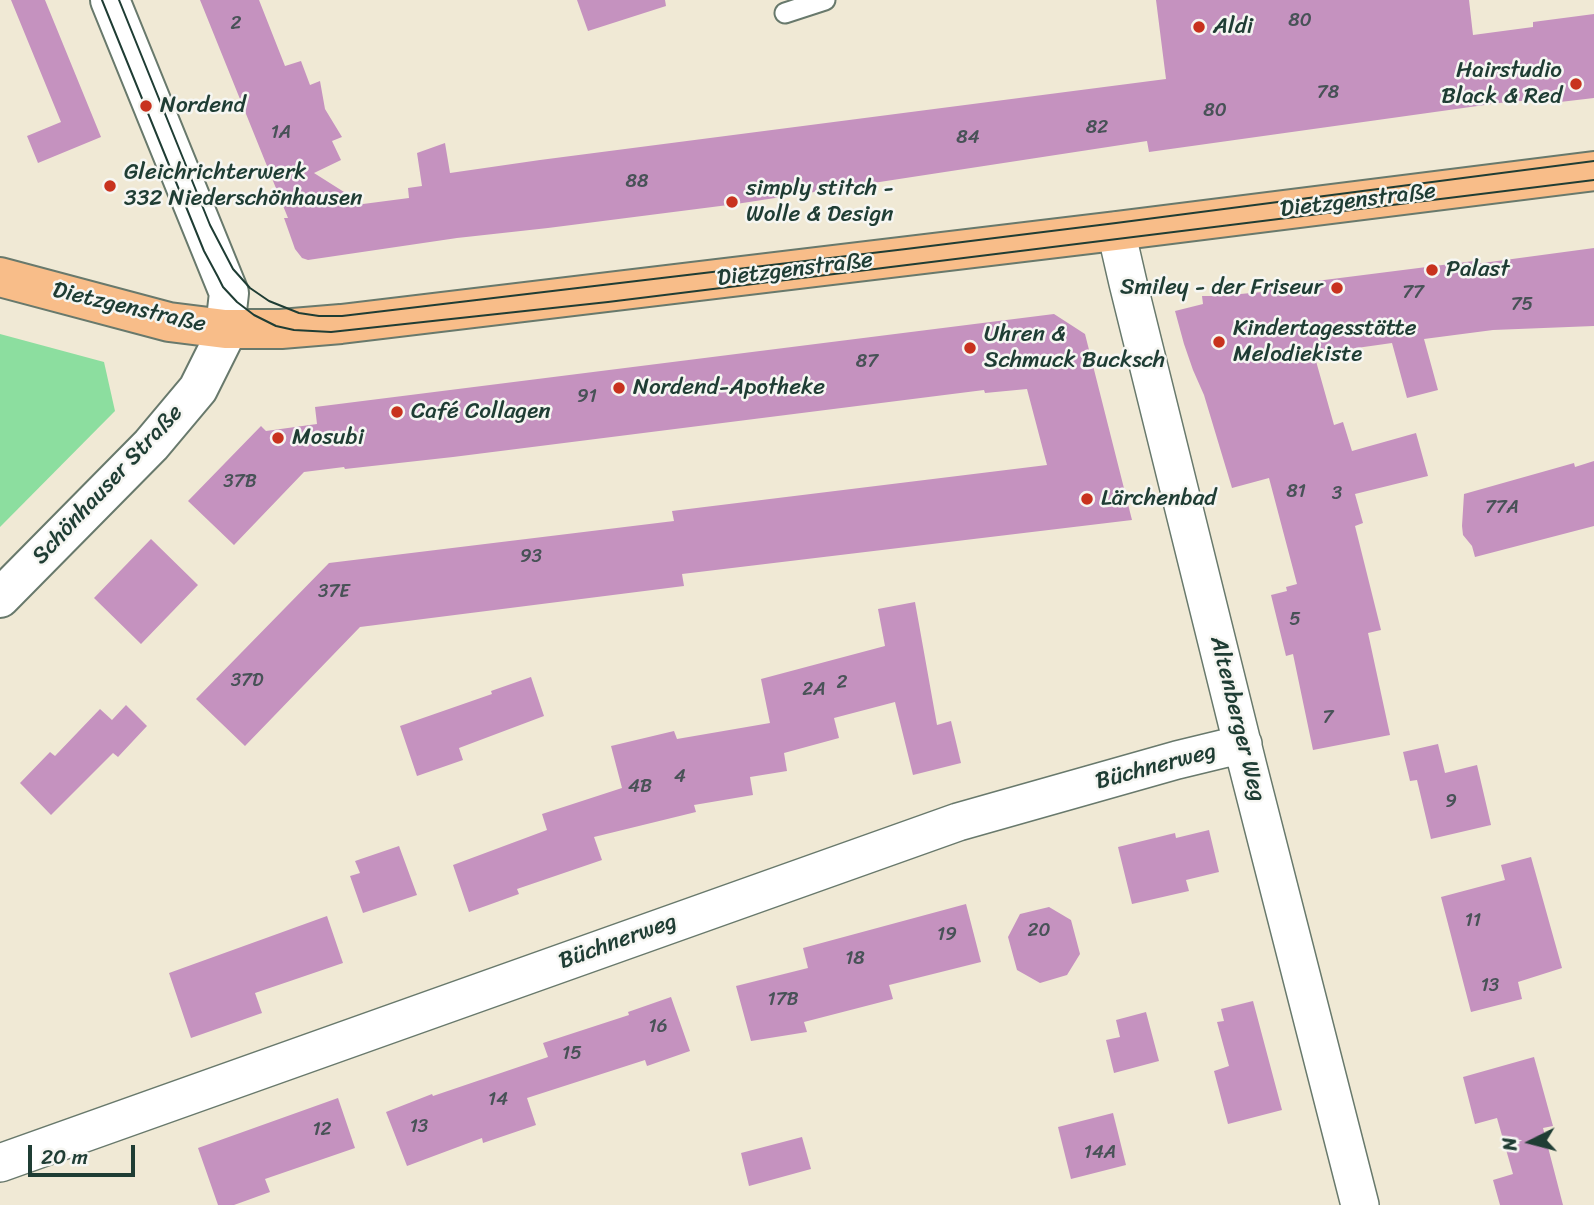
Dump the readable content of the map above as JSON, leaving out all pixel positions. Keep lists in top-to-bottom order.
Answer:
{
  "streets": {
    "main road": ["Dietzgenstraße"],
    "street": ["Schönhauser Straße", "Altenberger Weg", "Büchnerweg"]
  },
  "crossings": [
    ["Dietzgenstraße", "Schönhauser Straße"],
    ["Dietzgenstraße", "Altenberger Weg"],
    ["Altenberger Weg", "Büchnerweg"]
  ],
  "places": [
    "Aldi",
    "Hairstudio Black & Red",
    "Nordend",
    "Gleichrichterwerk 332 Niederschönhausen",
    "simply stitch - Wolle & Design",
    "Palast",
    "Smiley - der Friseur",
    "Kindertagesstätte Melodiekiste",
    "Uhren & Schmuck Bucksch",
    "Nordend-Apotheke",
    "Café Collagen",
    "Mosubi",
    "Lärchenbad"
  ],
  "house_numbers": [
    "80",
    "2",
    "78",
    "80",
    "82",
    "1A",
    "84",
    "88",
    "77",
    "75",
    "87",
    "91",
    "37B",
    "81",
    "3",
    "77A",
    "93",
    "37E",
    "5",
    "37D",
    "2",
    "2A",
    "7",
    "4",
    "4B",
    "9",
    "11",
    "20",
    "19",
    "18",
    "13",
    "17B",
    "16",
    "15",
    "14",
    "13",
    "12",
    "14A"
  ],
  "scale_bar": "20 m",
  "north": "left"
}
